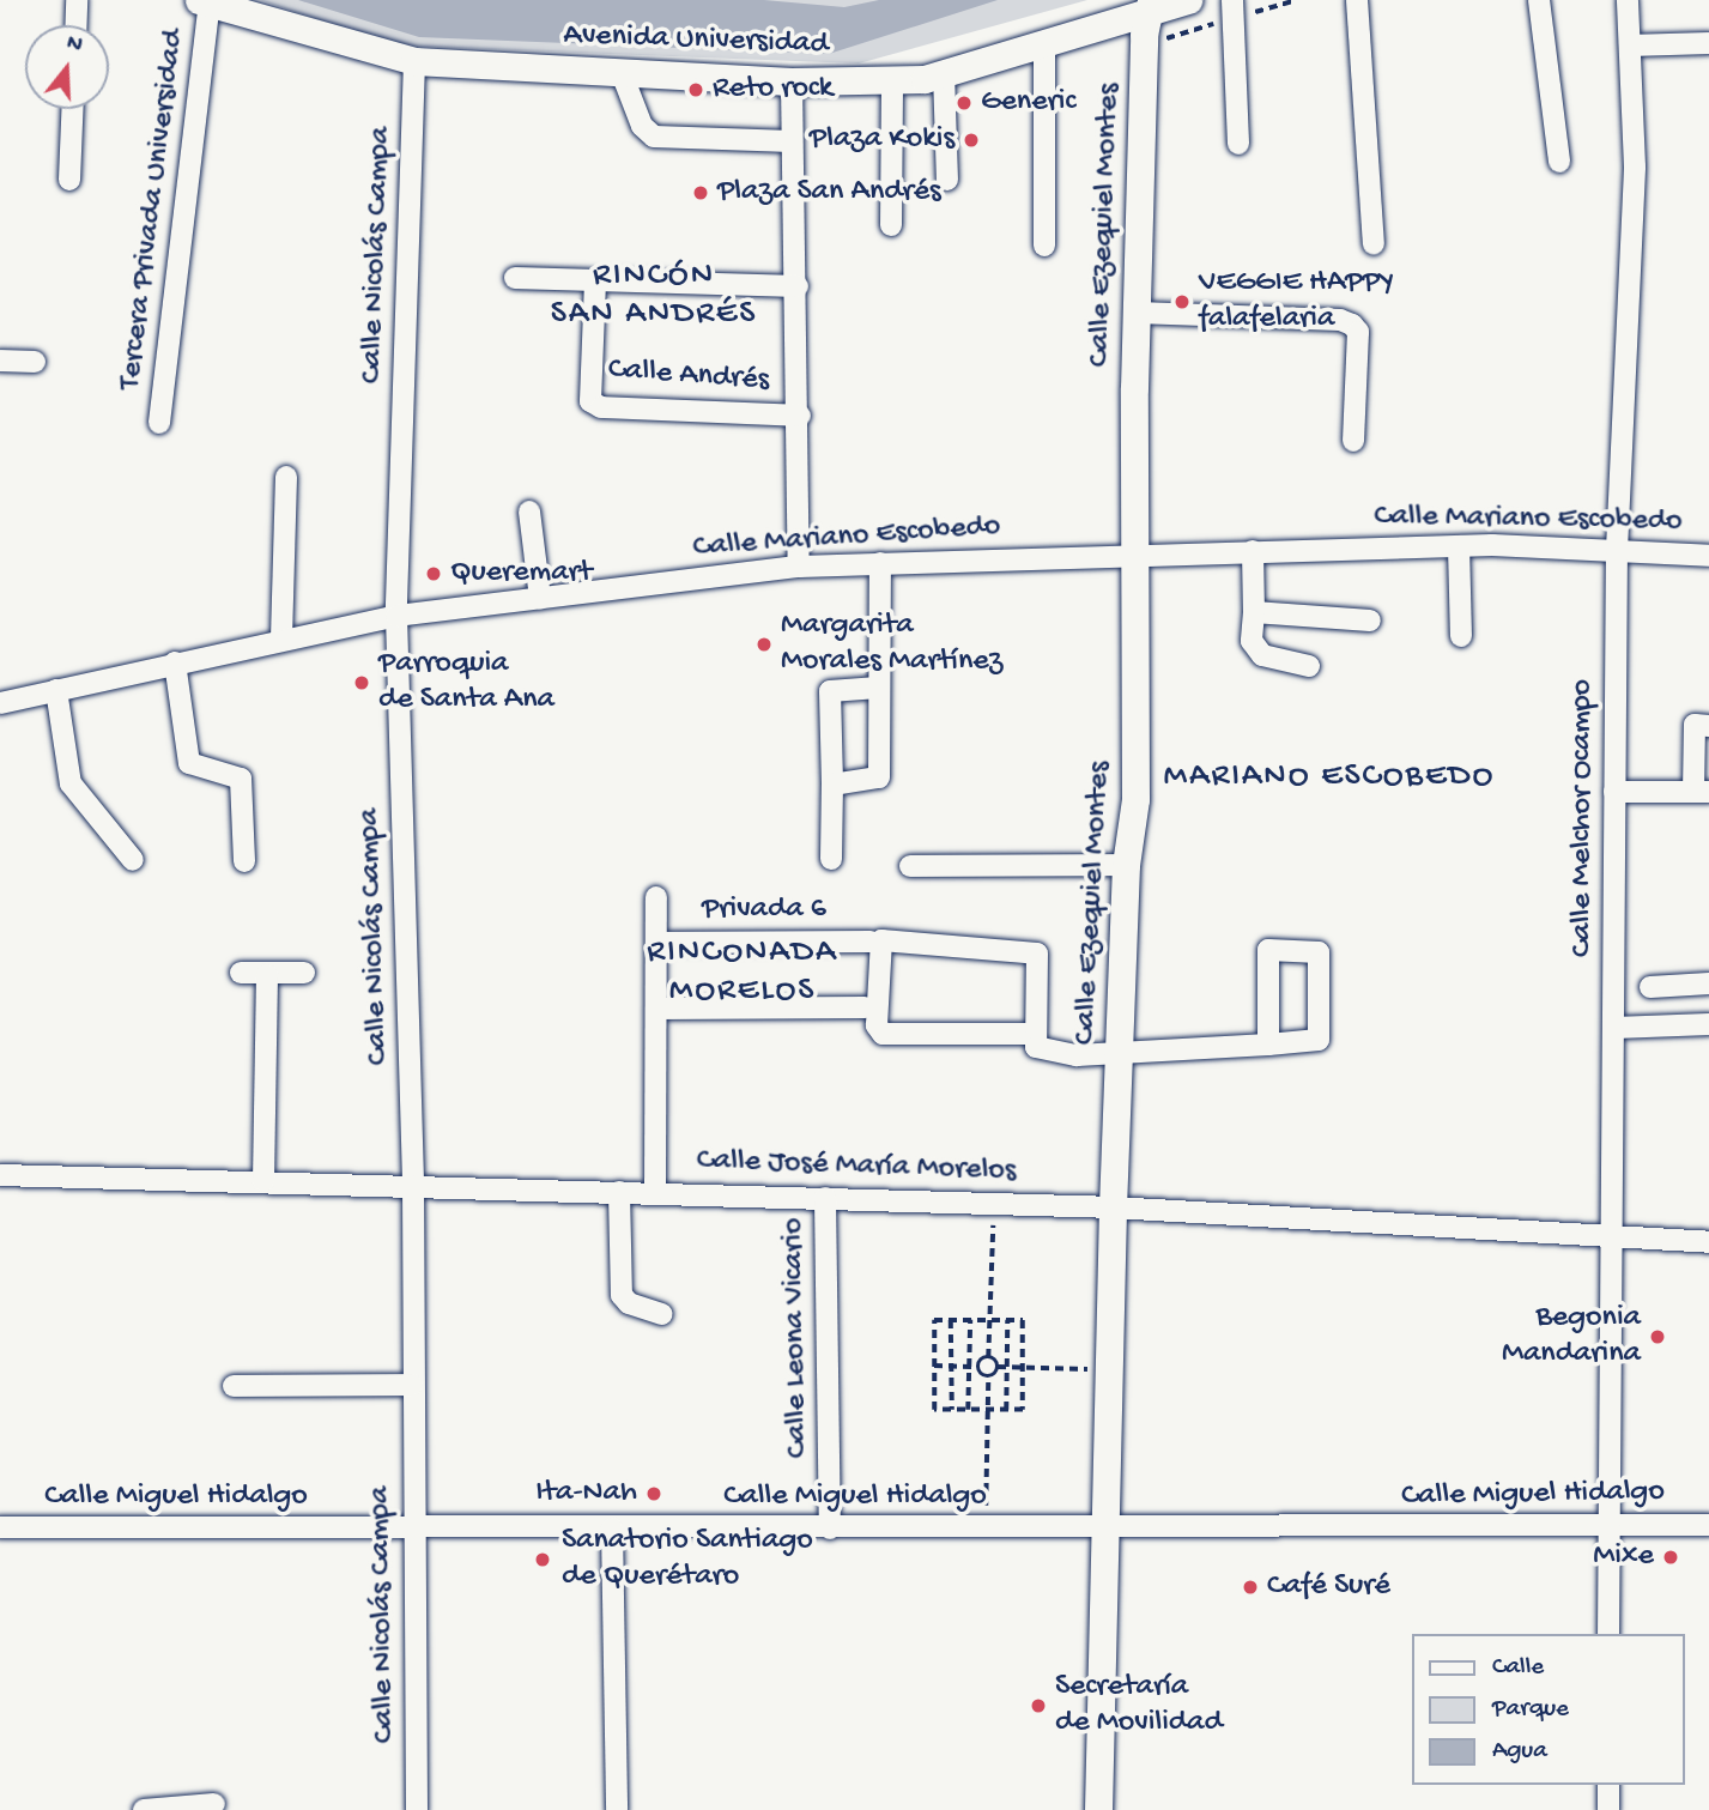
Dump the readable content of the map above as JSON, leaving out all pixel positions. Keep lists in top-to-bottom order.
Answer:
{
  "streets": {
    "main road": ["Avenida Universidad", "Calle Ezequiel Montes"],
    "street": [
      "Tercera Privada Universidad",
      "Calle Nicolás Campa",
      "Calle Andrés",
      "Calle Mariano Escobedo",
      "Calle Melchor Ocampo",
      "Privada 6",
      "Calle José María Morelos",
      "Calle Leona Vicario",
      "Calle Miguel Hidalgo"
    ]
  },
  "crossings": [
    ["Avenida Universidad", "Tercera Privada Universidad"],
    ["Avenida Universidad", "Calle Ezequiel Montes"],
    ["Avenida Universidad", "Calle Nicolás Campa"],
    ["Calle Ezequiel Montes", "Calle Mariano Escobedo"],
    ["Calle Ezequiel Montes", "Calle José María Morelos"],
    ["Calle Ezequiel Montes", "Calle Miguel Hidalgo"],
    ["Calle Nicolás Campa", "Calle Mariano Escobedo"],
    ["Calle Nicolás Campa", "Calle José María Morelos"],
    ["Calle Nicolás Campa", "Calle Miguel Hidalgo"],
    ["Calle Mariano Escobedo", "Calle Melchor Ocampo"],
    ["Calle Melchor Ocampo", "Calle José María Morelos"],
    ["Calle Melchor Ocampo", "Calle Miguel Hidalgo"],
    ["Calle José María Morelos", "Calle Leona Vicario"],
    ["Calle Leona Vicario", "Calle Miguel Hidalgo"]
  ],
  "districts": ["RINCÓN SAN ANDRÉS", "MARIANO ESCOBEDO", "RINCONADA MORELOS"],
  "places": [
    "Reto rock",
    "Generic",
    "Plaza Kokis",
    "Plaza San Andrés",
    "VEGGIE HAPPY falafelaria",
    "Queremart",
    "Margarita Morales Martínez",
    "Parroquia de Santa Ana",
    "Begonia Mandarina",
    "Ita-Nah",
    "Mixe",
    "Sanatorio Santiago de Querétaro",
    "Café Suré",
    "Secretaría de Movilidad"
  ],
  "legend": ["Calle", "Parque", "Agua"],
  "north": "top"
}
